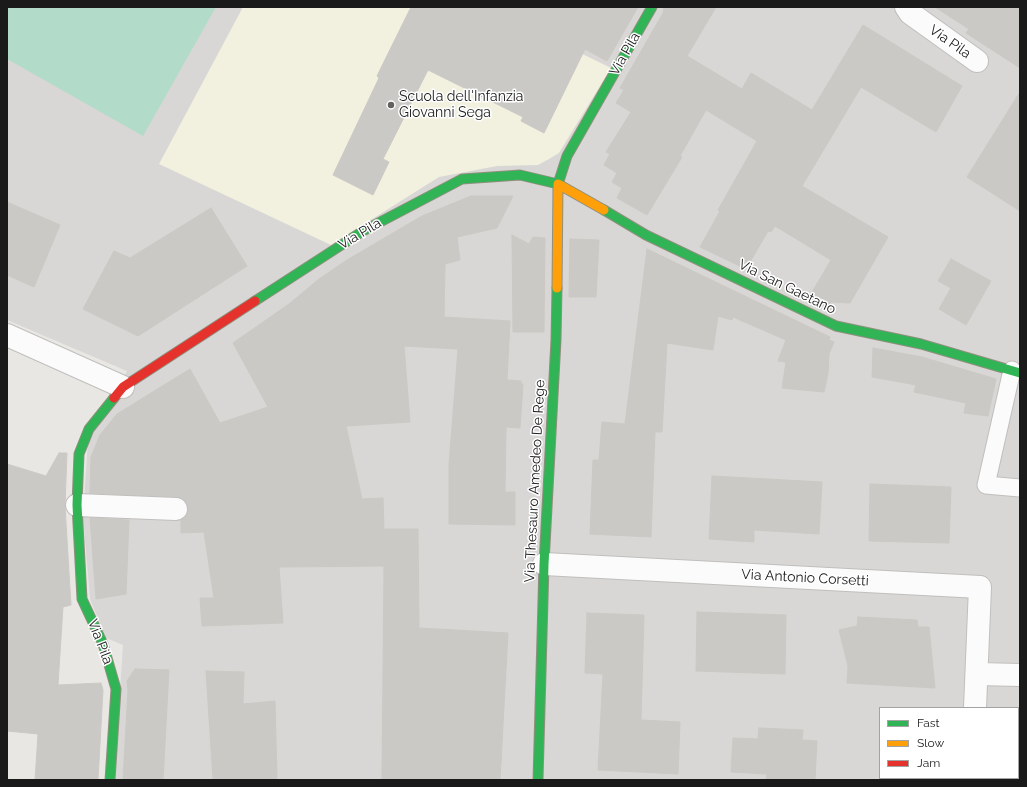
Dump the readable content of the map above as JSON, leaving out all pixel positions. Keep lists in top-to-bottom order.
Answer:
{
  "streets": {
    "street": [
      "Via Pila",
      "Via San Gaetano",
      "Via Thesauro Amedeo De Rege",
      "Via Antonio Corsetti"
    ]
  },
  "crossings": [
    ["Via Pila", "Via San Gaetano"],
    ["Via Pila", "Via Thesauro Amedeo De Rege"],
    ["Via San Gaetano", "Via Thesauro Amedeo De Rege"],
    ["Via Thesauro Amedeo De Rege", "Via Antonio Corsetti"]
  ],
  "places": ["Scuola dell'Infanzia Giovanni Sega"],
  "legend": ["Fast", "Slow", "Jam"]
}
